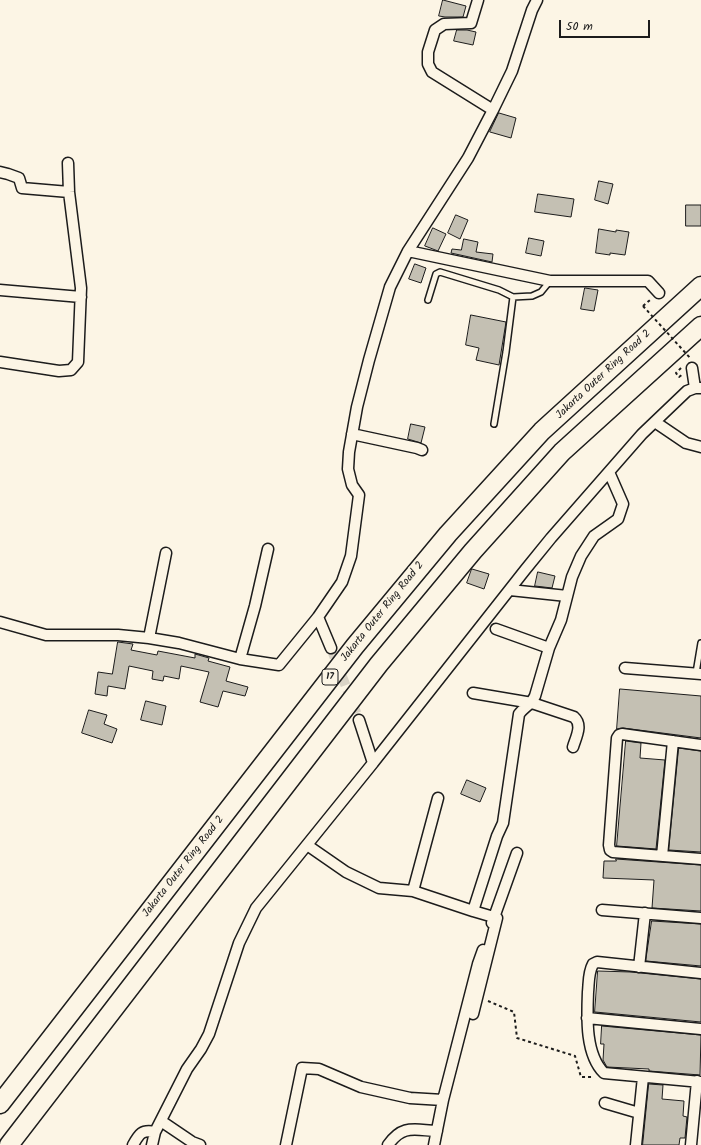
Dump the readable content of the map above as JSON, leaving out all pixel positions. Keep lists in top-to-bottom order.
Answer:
{
  "streets": {
    "highway": ["Jakarta Outer Ring Road 2", "17"]
  },
  "scale_bar": "50 m"
}
